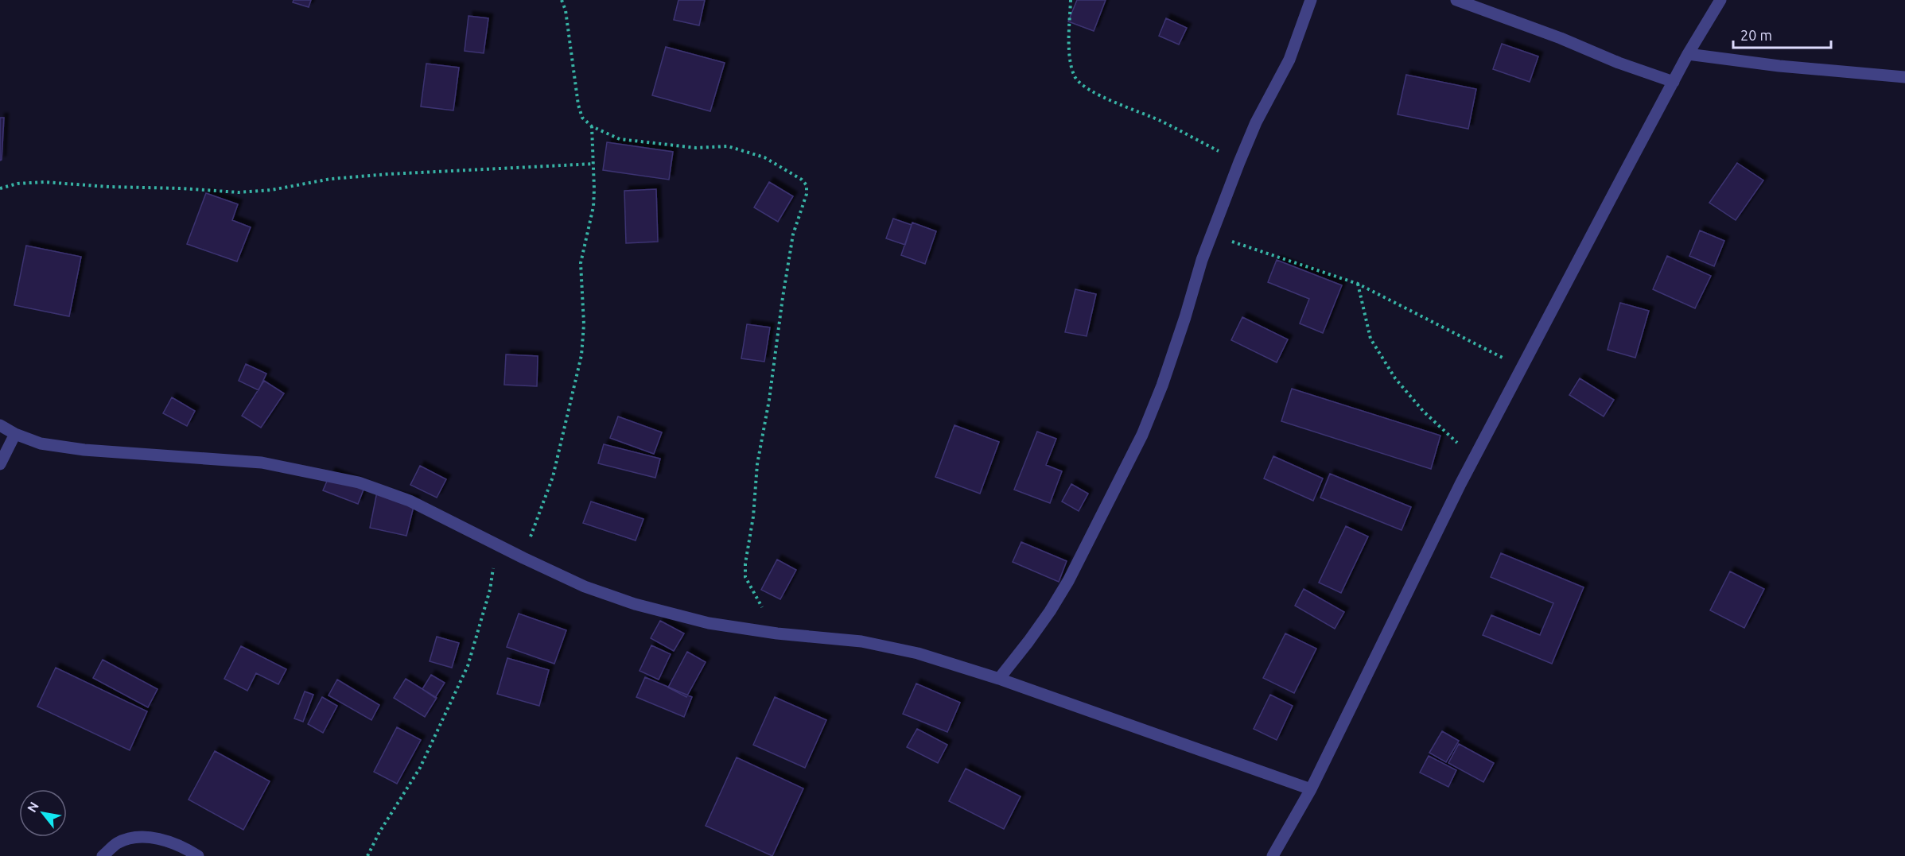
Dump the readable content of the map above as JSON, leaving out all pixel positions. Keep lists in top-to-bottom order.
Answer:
{
  "scale_bar": "20 m",
  "north": "top left"
}
